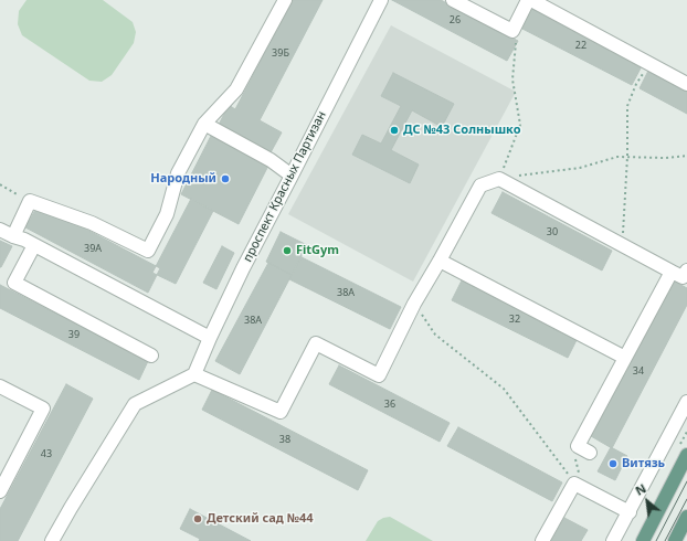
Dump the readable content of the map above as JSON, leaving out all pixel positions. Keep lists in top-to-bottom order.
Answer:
{
  "streets": {
    "street": ["проспект Красных Партизан"]
  },
  "places": [
    "ДС №43 Солнышко",
    "Народный",
    "FitGym",
    "Витязь",
    "Детский сад №44"
  ],
  "house_numbers": [
    "26",
    "22",
    "39Б",
    "30",
    "39А",
    "38А",
    "32",
    "38А",
    "39",
    "34",
    "36",
    "38",
    "43"
  ],
  "north": "top left"
}
